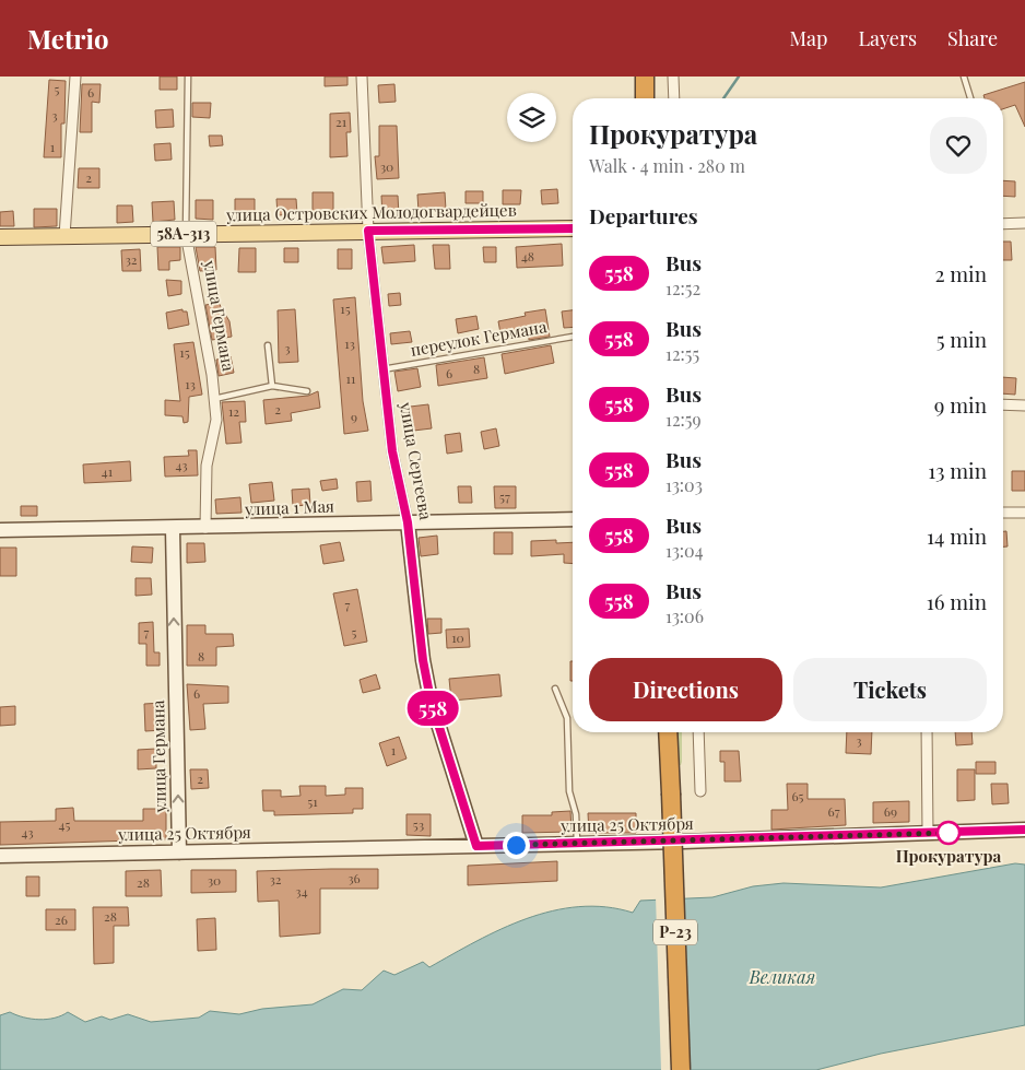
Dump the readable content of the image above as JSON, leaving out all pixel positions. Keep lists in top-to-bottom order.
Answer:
{
  "streets": {
    "highway": ["Р-23"],
    "main road": [
      "улица Островских Молодогвардейцев",
      "58А-313",
      "улица Германа",
      "улица Сергеева",
      "улица 1 Мая",
      "улица 25 Октября"
    ],
    "lane": ["переулок Германа"]
  },
  "crossings": [
    ["улица Островских Молодогвардейцев", "улица Германа"],
    ["улица Островских Молодогвардейцев", "улица Сергеева"],
    ["улица Германа", "улица 1 Мая"],
    ["улица Германа", "улица 25 Октября"],
    ["переулок Германа", "улица Сергеева"],
    ["улица Сергеева", "улица 1 Мая"],
    ["улица Сергеева", "улица 25 Октября"]
  ],
  "one_way": ["улица Германа"],
  "water": ["Великая"],
  "places": ["Прокуратура"],
  "lines": ["bus line 558"],
  "house_numbers": [
    "5",
    "6",
    "3",
    "21",
    "1",
    "30",
    "2",
    "48",
    "32",
    "15",
    "13",
    "3",
    "15",
    "8",
    "6",
    "11",
    "13",
    "2",
    "12",
    "9",
    "43",
    "41",
    "57",
    "7",
    "7",
    "5",
    "10",
    "8",
    "6",
    "3",
    "1",
    "2",
    "65",
    "51",
    "67",
    "69",
    "45",
    "53",
    "43",
    "36",
    "32",
    "30",
    "28",
    "34",
    "28",
    "26"
  ],
  "page": {
    "header": "Metrio",
    "nav": ["Map", "Layers", "Share"],
    "on_map": "558",
    "heading": [
      ["Прокуратура", "Walk · 4 min · 280 m"],
      "Departures"
    ],
    "list": [
      {
        "mark": "558",
        "name": "Bus",
        "note": "12:52",
        "value": "2 min"
      },
      {
        "mark": "558",
        "name": "Bus",
        "note": "12:55",
        "value": "5 min"
      },
      {
        "mark": "558",
        "name": "Bus",
        "note": "12:59",
        "value": "9 min"
      },
      {
        "mark": "558",
        "name": "Bus",
        "note": "13:03",
        "value": "13 min"
      },
      {
        "mark": "558",
        "name": "Bus",
        "note": "13:04",
        "value": "14 min"
      },
      {
        "mark": "558",
        "name": "Bus",
        "note": "13:06",
        "value": "16 min"
      }
    ],
    "buttons": ["Directions", "Tickets"]
  }
}
